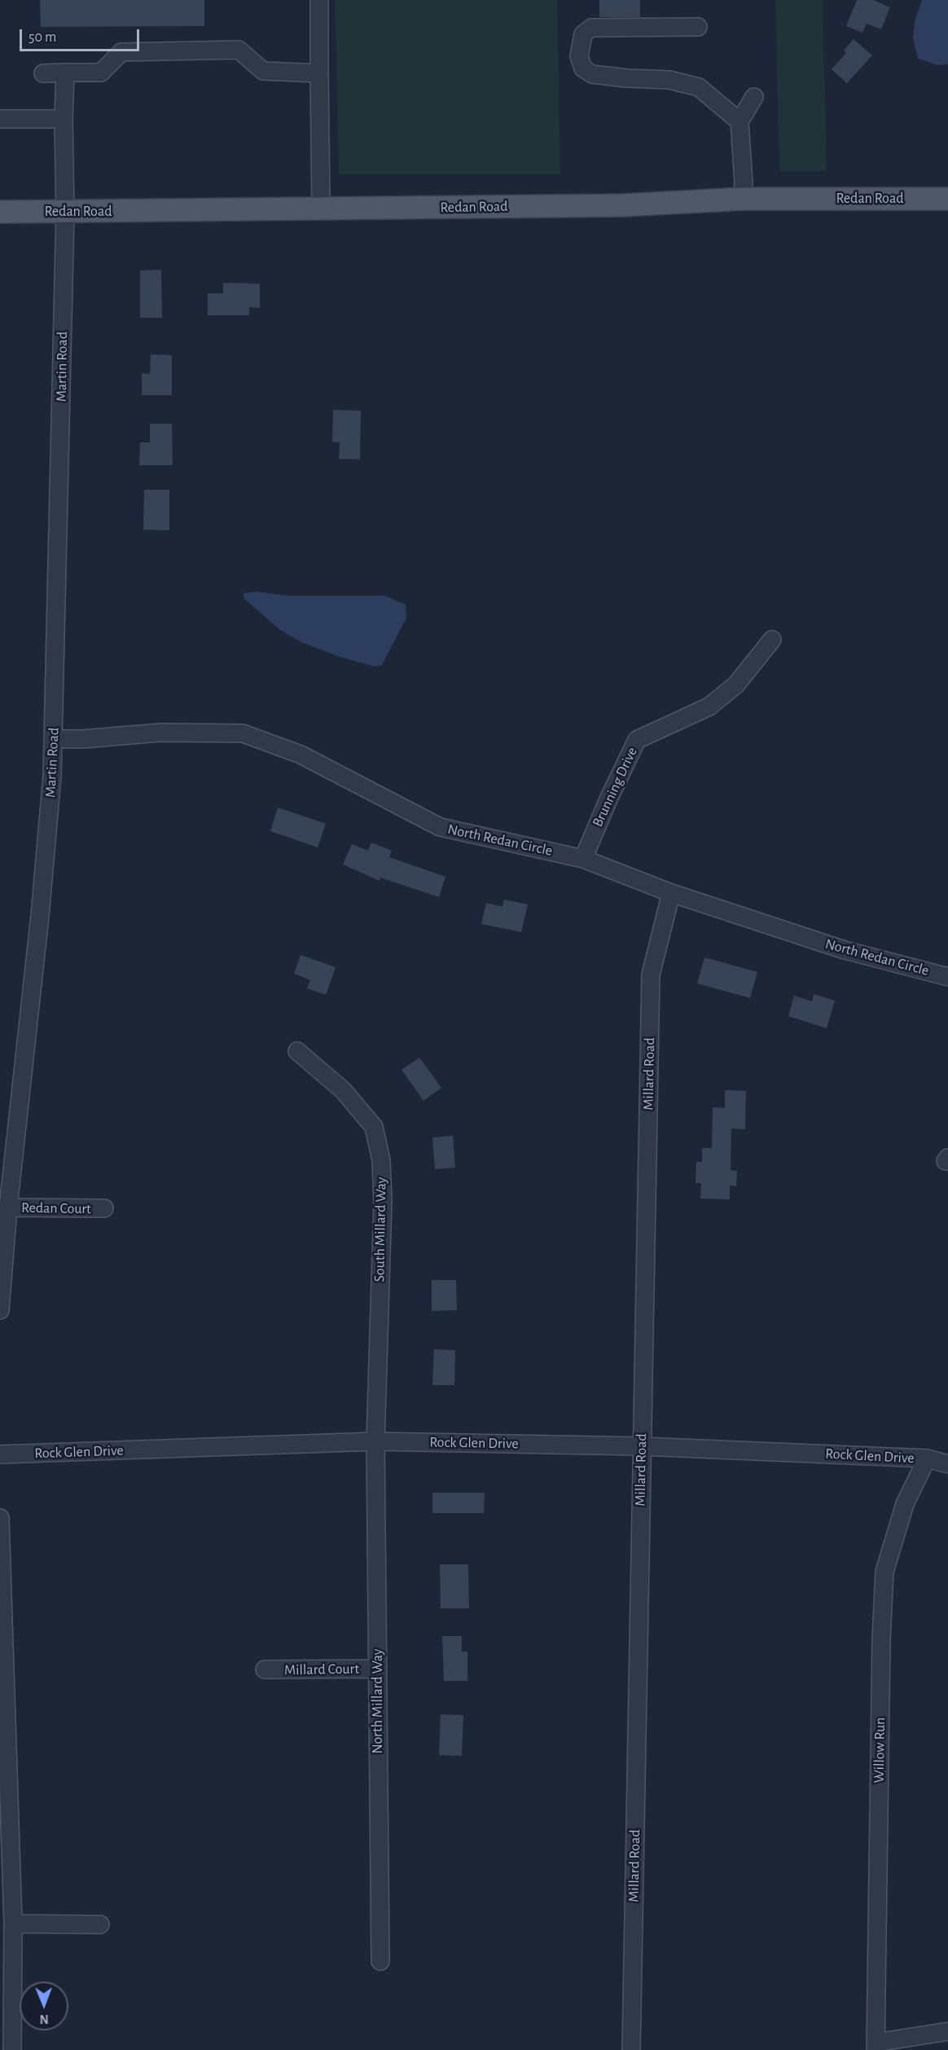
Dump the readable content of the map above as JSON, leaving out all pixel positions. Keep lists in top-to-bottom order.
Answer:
{
  "streets": {
    "main road": ["Redan Road"],
    "street": [
      "Martin Road",
      "Brunning Drive",
      "North Redan Circle",
      "Millard Road",
      "Redan Court",
      "South Millard Way",
      "Rock Glen Drive",
      "Millard Court",
      "North Millard Way",
      "Willow Run"
    ]
  },
  "crossings": [
    ["Redan Road", "Martin Road"],
    ["Martin Road", "North Redan Circle"],
    ["Martin Road", "Redan Court"],
    ["Brunning Drive", "North Redan Circle"],
    ["North Redan Circle", "Millard Road"],
    ["Millard Road", "Rock Glen Drive"],
    ["South Millard Way", "Rock Glen Drive"],
    ["South Millard Way", "North Millard Way"],
    ["Rock Glen Drive", "North Millard Way"],
    ["Rock Glen Drive", "Willow Run"],
    ["Millard Court", "North Millard Way"]
  ],
  "scale_bar": "50 m",
  "north": "bottom"
}
